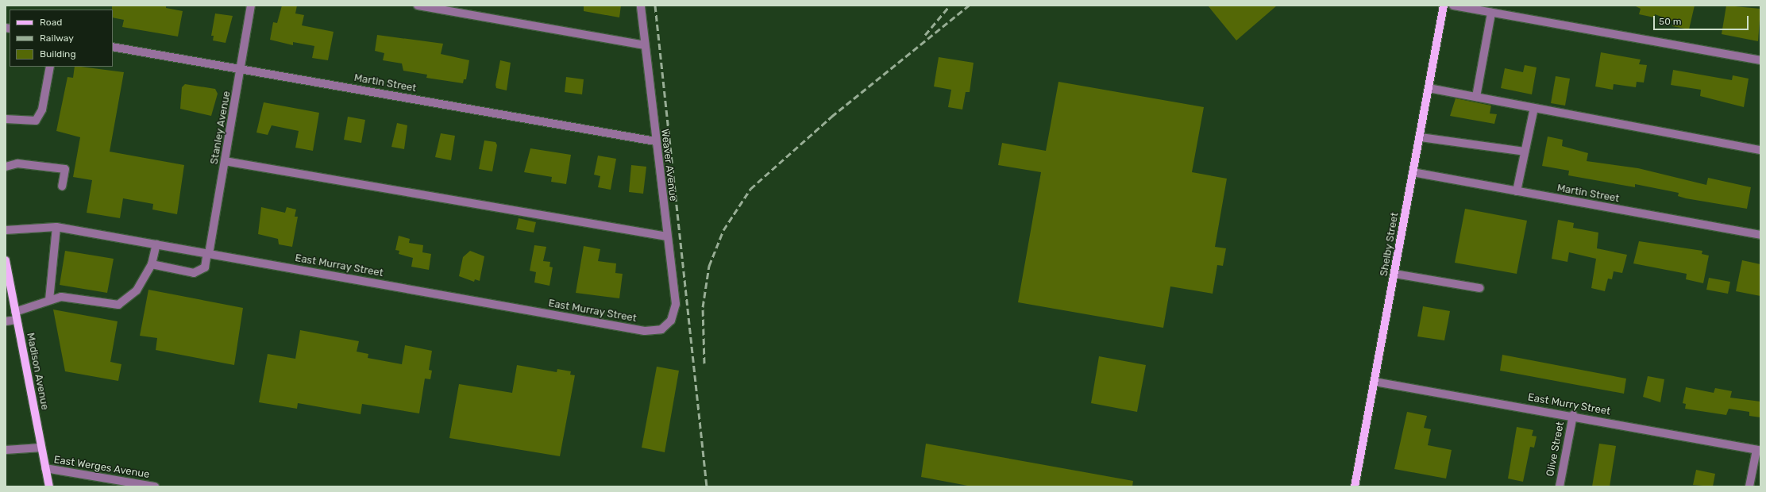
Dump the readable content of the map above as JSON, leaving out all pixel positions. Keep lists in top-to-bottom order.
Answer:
{
  "streets": {
    "main road": ["Shelby Street", "Madison Avenue"],
    "street": [
      "Martin Street",
      "Stanley Avenue",
      "Weaver Avenue",
      "East Murray Street",
      "East Murry Street",
      "Olive Street",
      "East Werges Avenue"
    ]
  },
  "crossings": [
    ["Martin Street", "Stanley Avenue"],
    ["Martin Street", "Weaver Avenue"],
    ["Martin Street", "Shelby Street"],
    ["Stanley Avenue", "East Murray Street"],
    ["Weaver Avenue", "East Murray Street"],
    ["Shelby Street", "East Murry Street"],
    ["Madison Avenue", "East Werges Avenue"],
    ["East Murry Street", "Olive Street"]
  ],
  "legend": ["Road", "Railway", "Building"],
  "scale_bar": "50 m"
}
